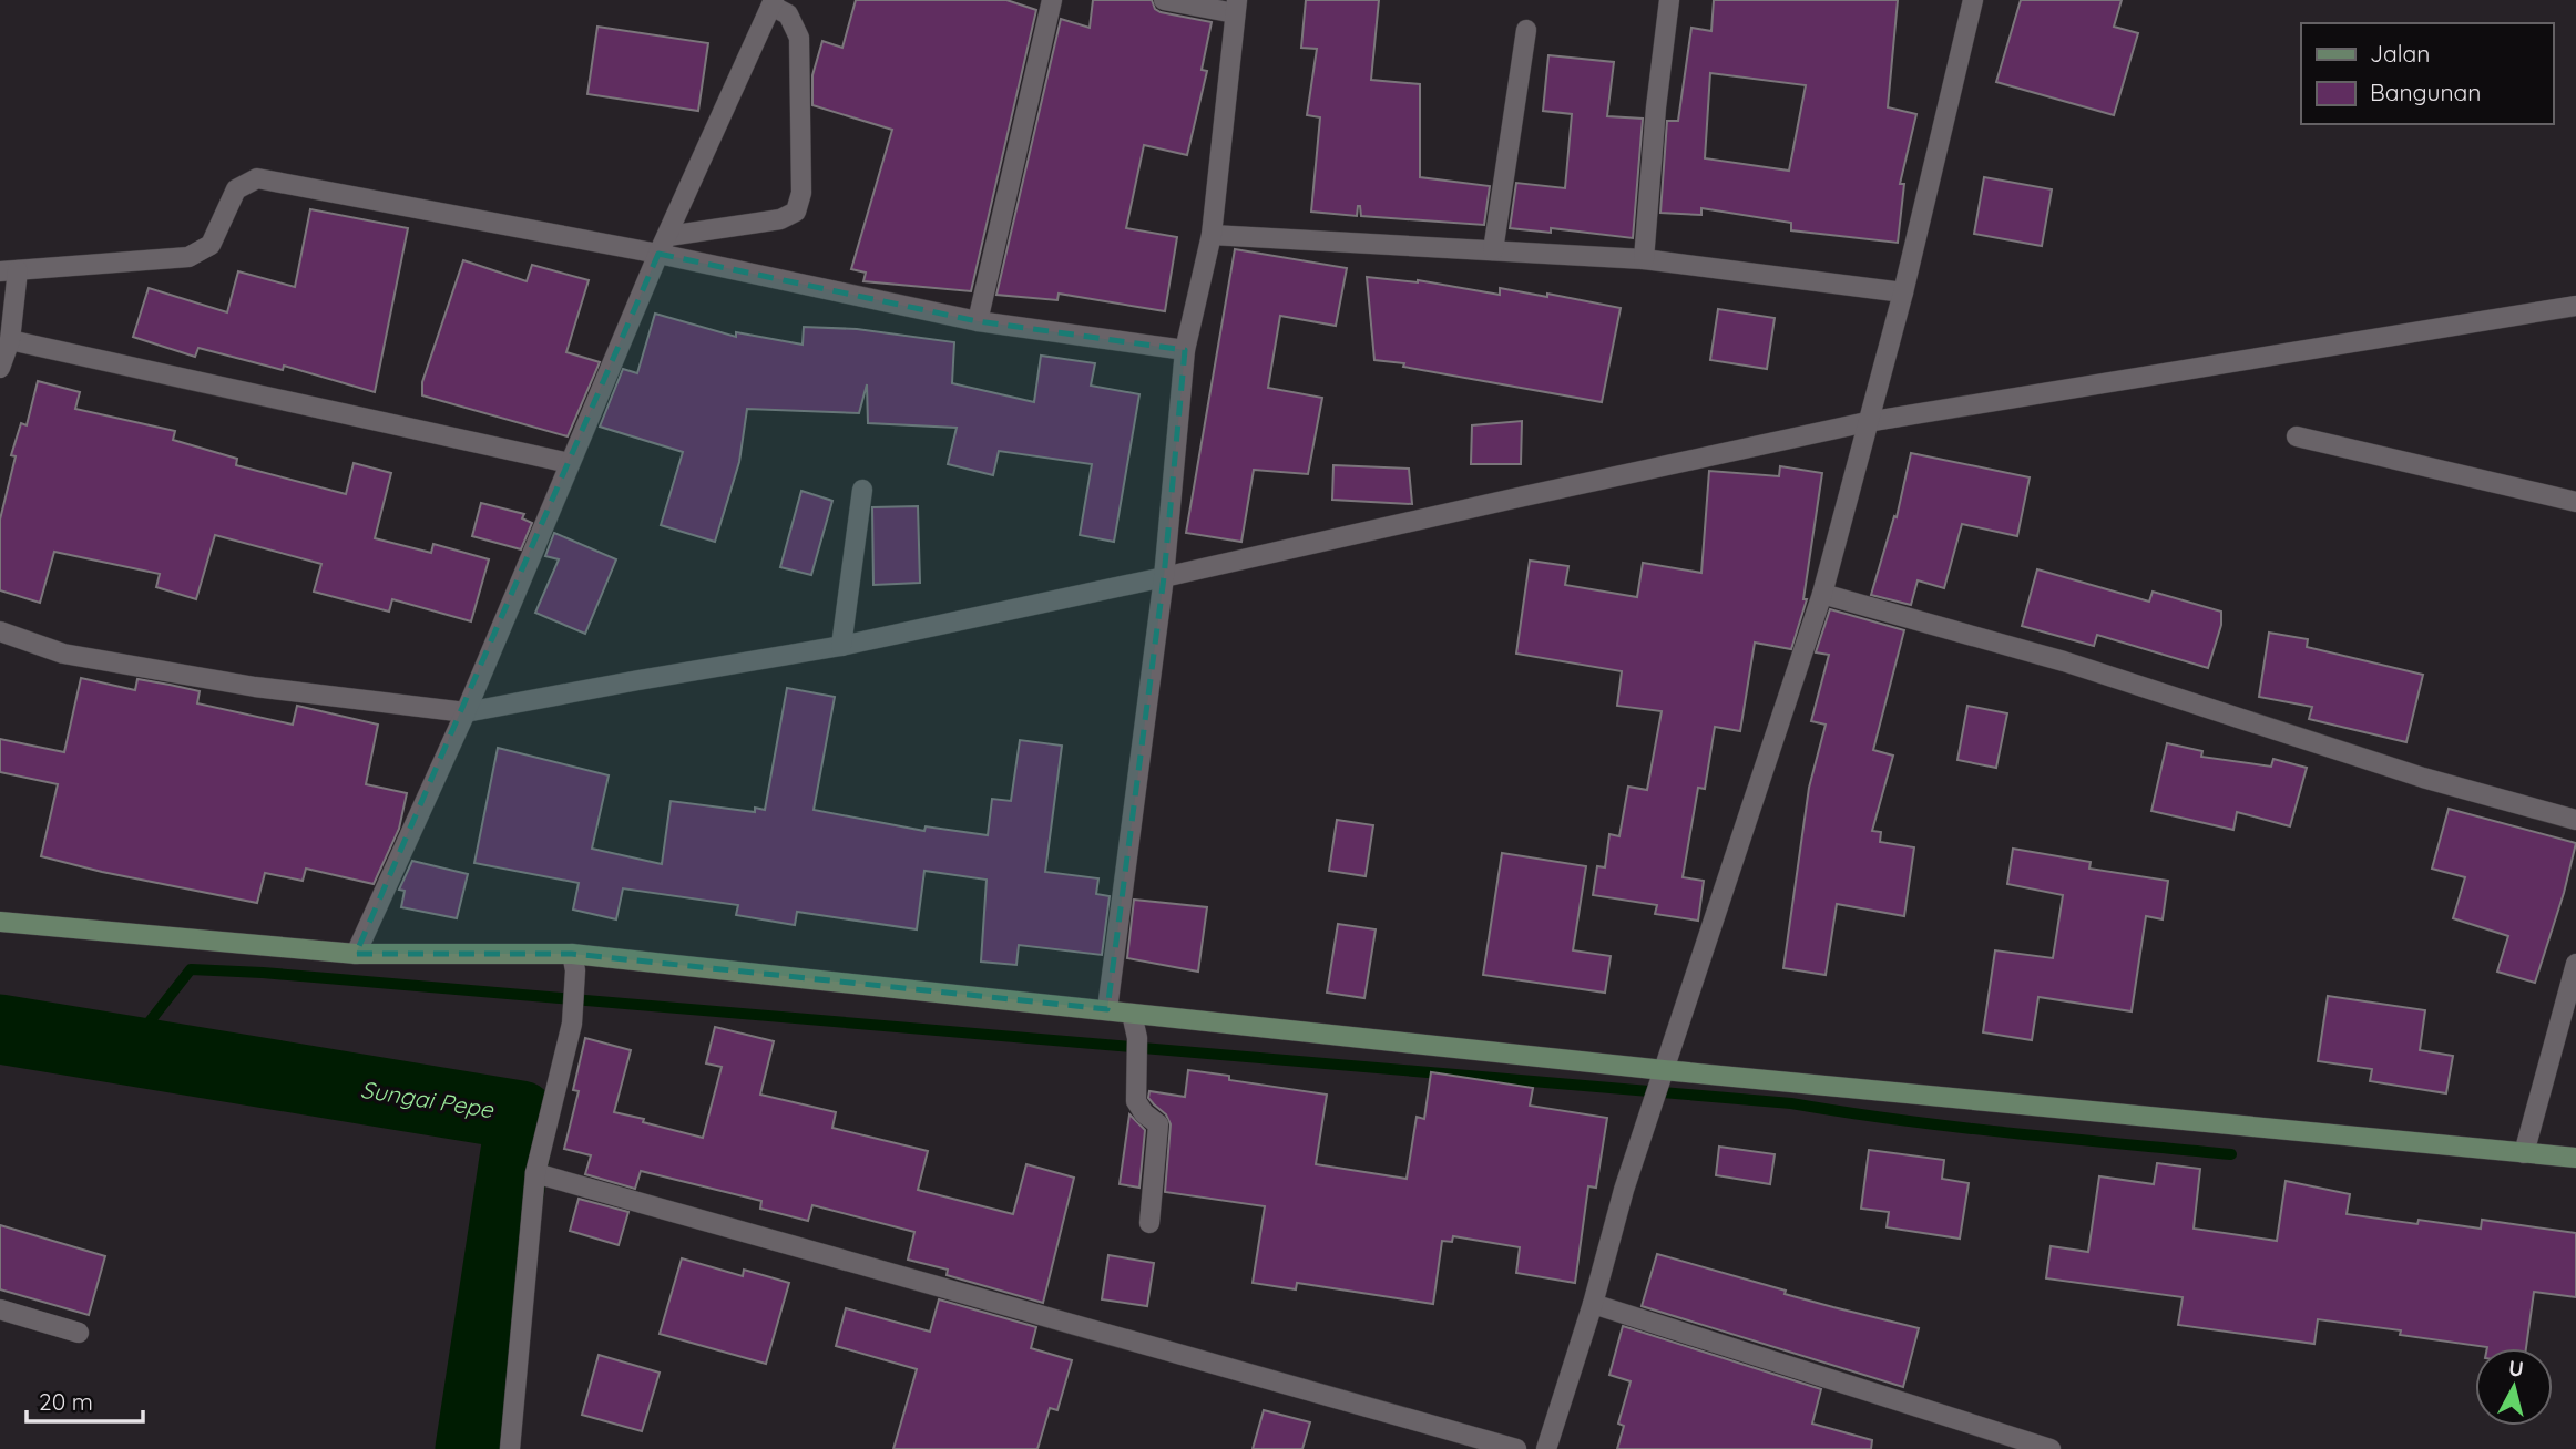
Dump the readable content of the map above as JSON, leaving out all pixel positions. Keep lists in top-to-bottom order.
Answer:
{
  "water": ["Sungai Pepe"],
  "legend": ["Jalan", "Bangunan"],
  "scale_bar": "20 m",
  "north": "top"
}
